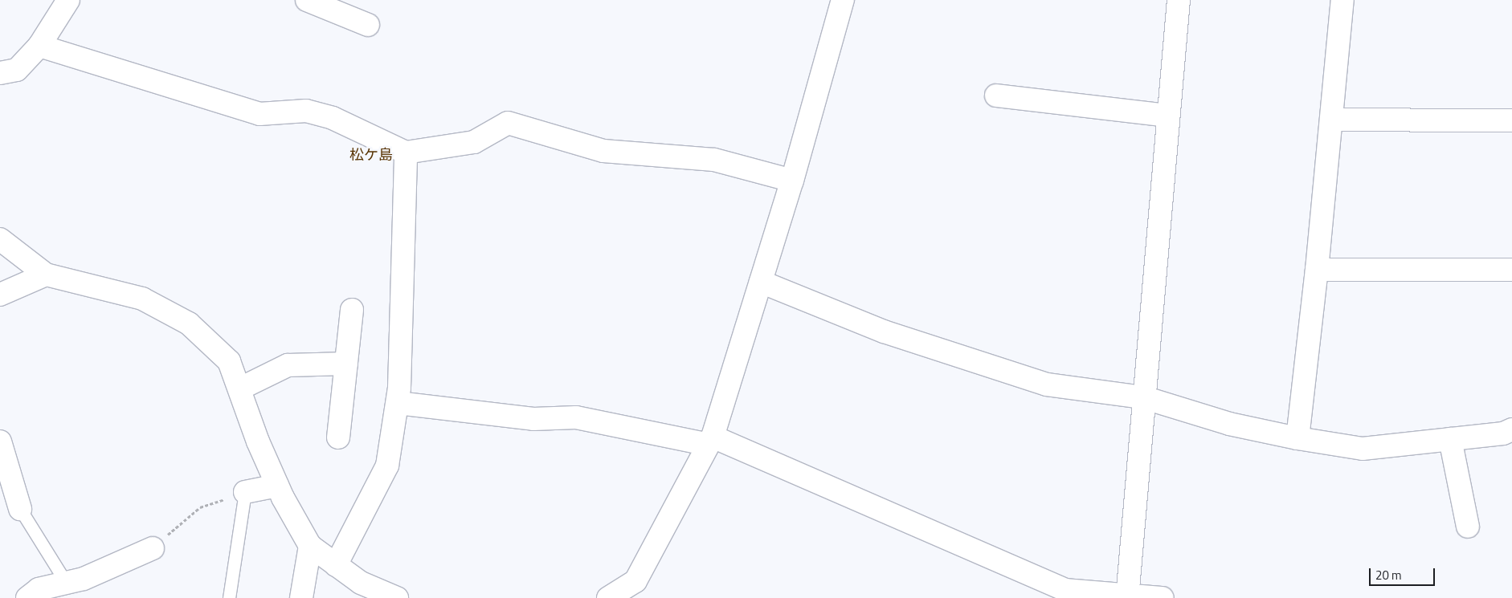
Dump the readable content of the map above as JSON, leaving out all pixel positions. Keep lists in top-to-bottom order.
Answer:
{
  "districts": ["松ケ島"],
  "scale_bar": "20 m"
}
